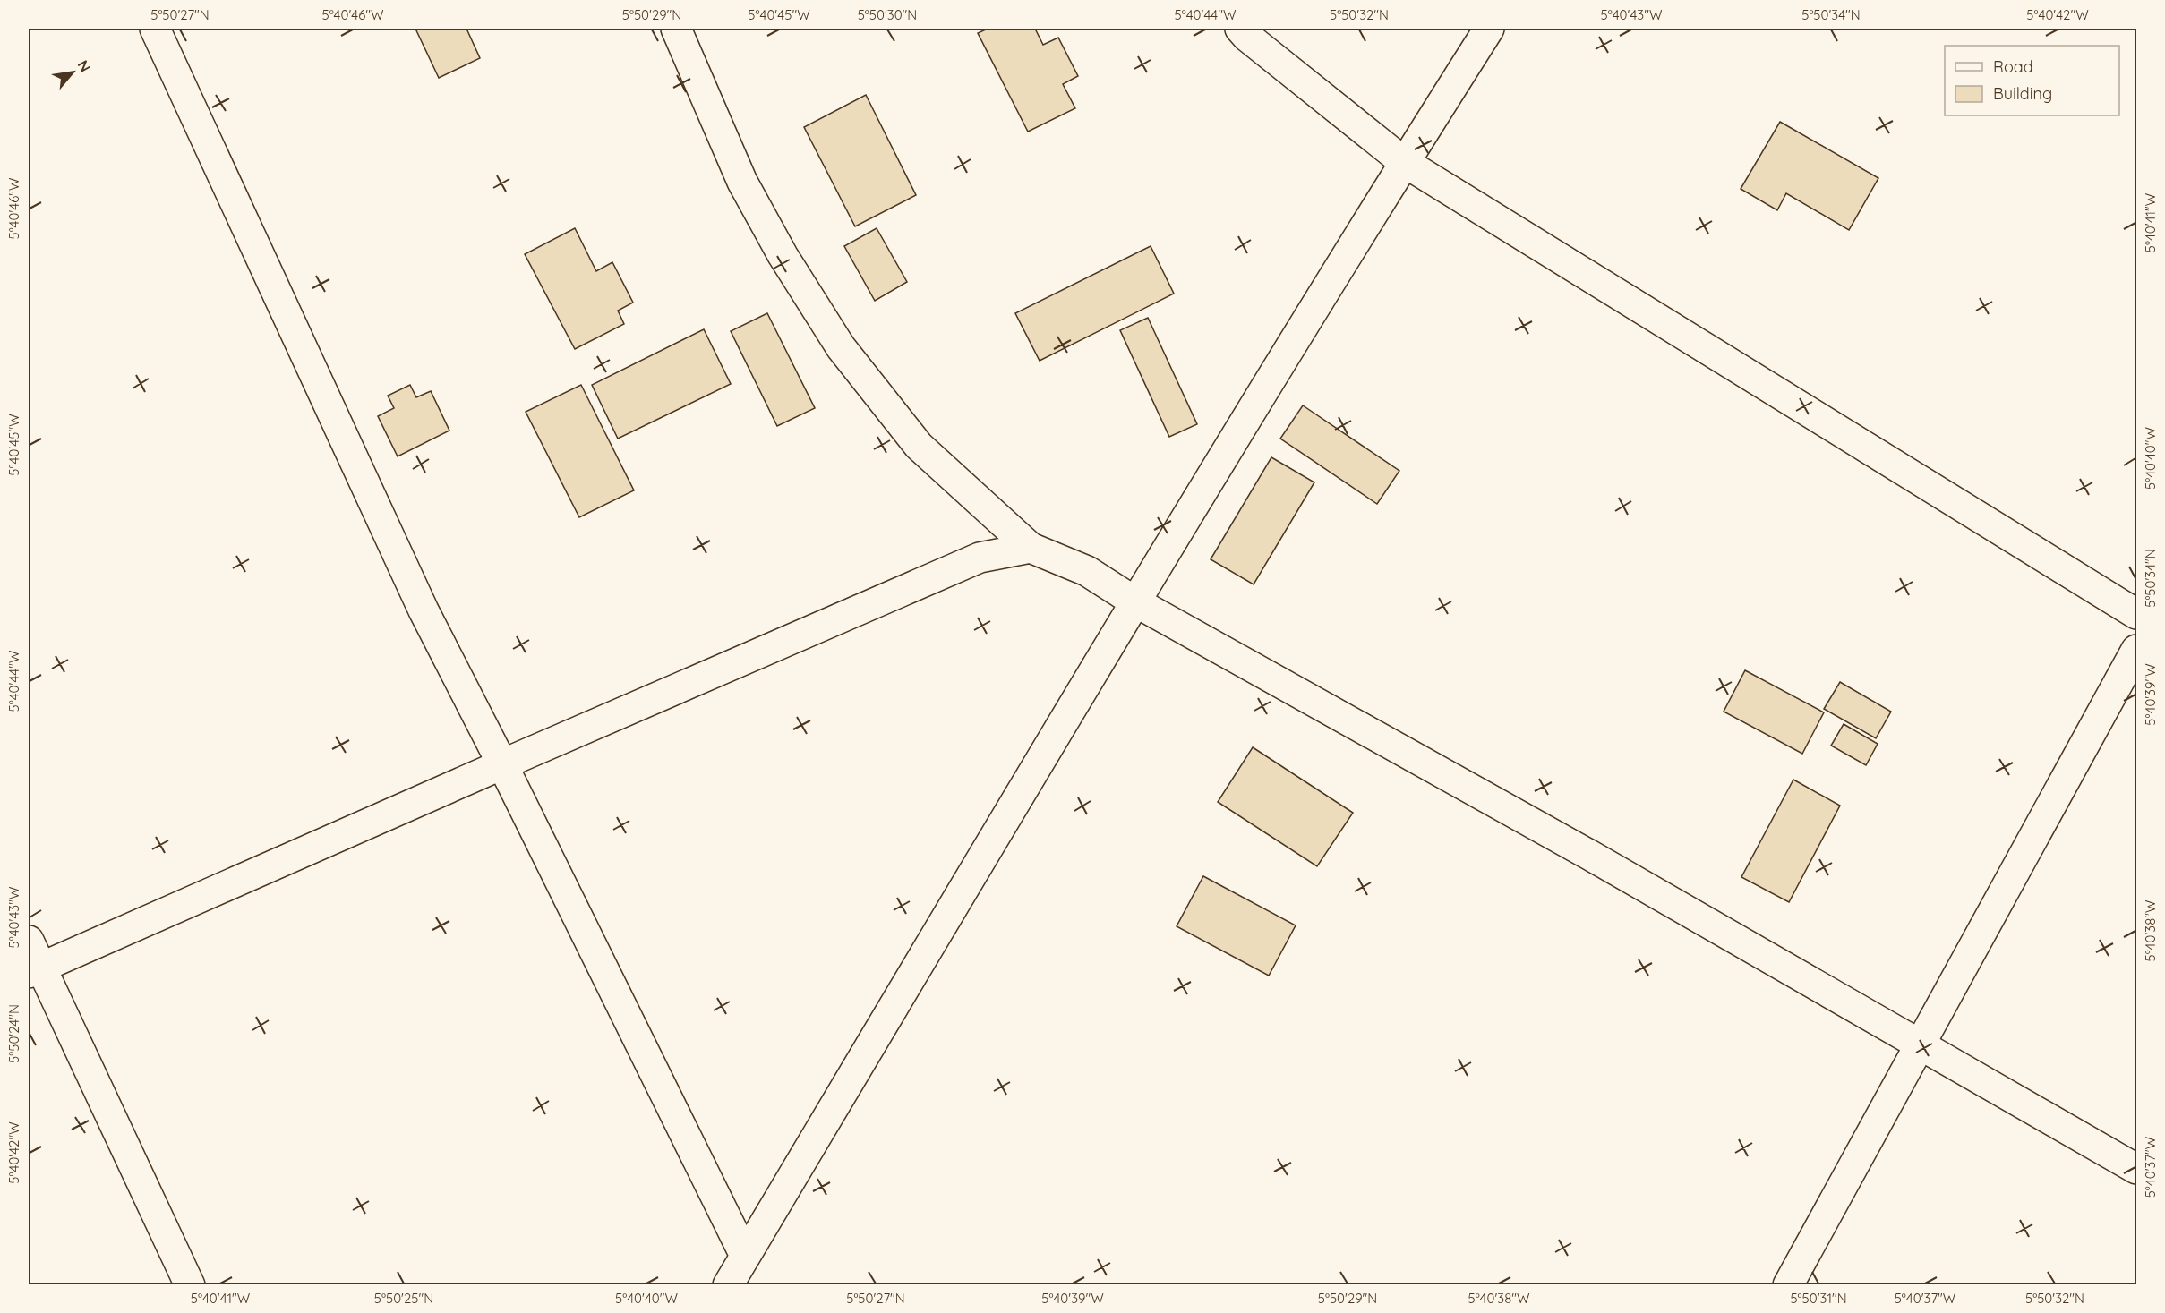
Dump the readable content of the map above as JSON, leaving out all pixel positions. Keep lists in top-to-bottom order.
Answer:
{
  "legend": ["Road", "Building"],
  "north": "top right",
  "coordinates": [
    "5°50'27\"N",
    "5°40'46\"W",
    "5°50'29\"N",
    "5°40'45\"W",
    "5°50'30\"N",
    "5°40'44\"W",
    "5°50'32\"N",
    "5°40'43\"W",
    "5°50'34\"N",
    "5°40'42\"W",
    "5°40'41\"W",
    "5°40'40\"W",
    "5°40'39\"W",
    "5°40'38\"W",
    "5°50'24\"N",
    "5°40'37\"W",
    "5°50'25\"N",
    "5°50'31\"N"
  ]
}
